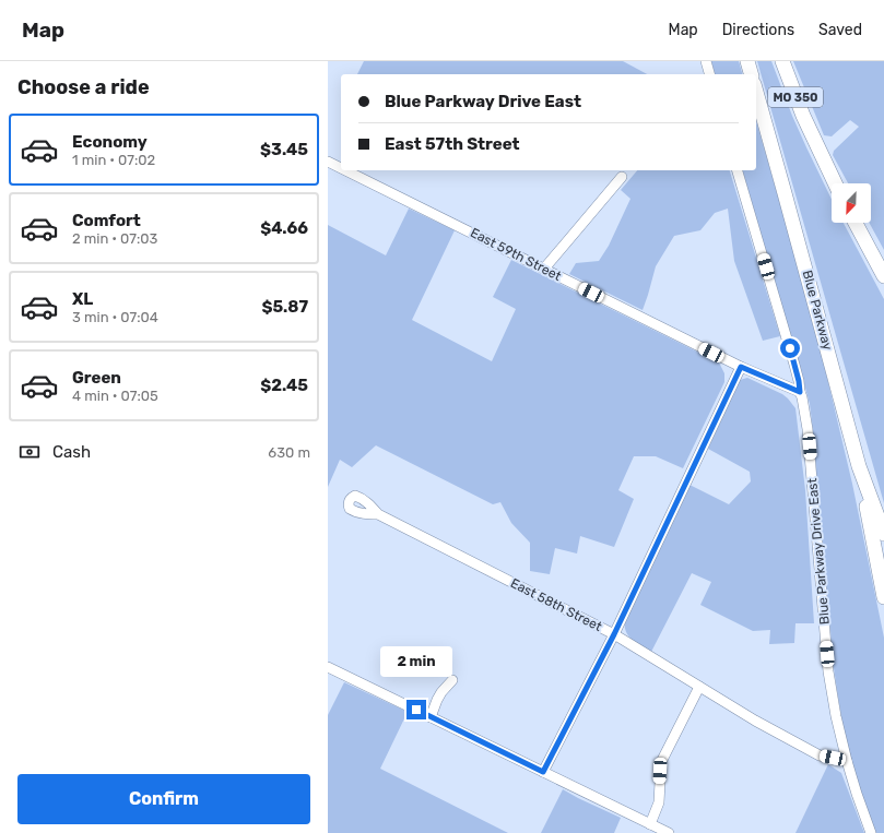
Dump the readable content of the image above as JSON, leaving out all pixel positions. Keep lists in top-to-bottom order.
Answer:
{
  "streets": {
    "highway": ["MO 350", "Blue Parkway"],
    "street": ["East 59th Street", "Blue Parkway Drive East", "East 58th Street"]
  },
  "crossings": [
    ["East 59th Street", "Blue Parkway Drive East"],
    ["Blue Parkway Drive East", "East 58th Street"]
  ],
  "north": "bottom left",
  "page": {
    "header": "Map",
    "nav": ["Map", "Directions", "Saved"],
    "heading": "Choose a ride",
    "banner": ["Blue Parkway Drive East", "East 57th Street"],
    "list": [
      {
        "name": "Economy",
        "note": "1 min · 07:02",
        "value": "$3.45"
      },
      {
        "name": "Comfort",
        "note": "2 min · 07:03",
        "value": "$4.66"
      },
      {
        "name": "XL",
        "note": "3 min · 07:04",
        "value": "$5.87"
      },
      {
        "name": "Green",
        "note": "4 min · 07:05",
        "value": "$2.45"
      }
    ],
    "pay": ["Cash", "630 m"],
    "bubble": "2 min",
    "buttons": "Confirm"
  }
}
